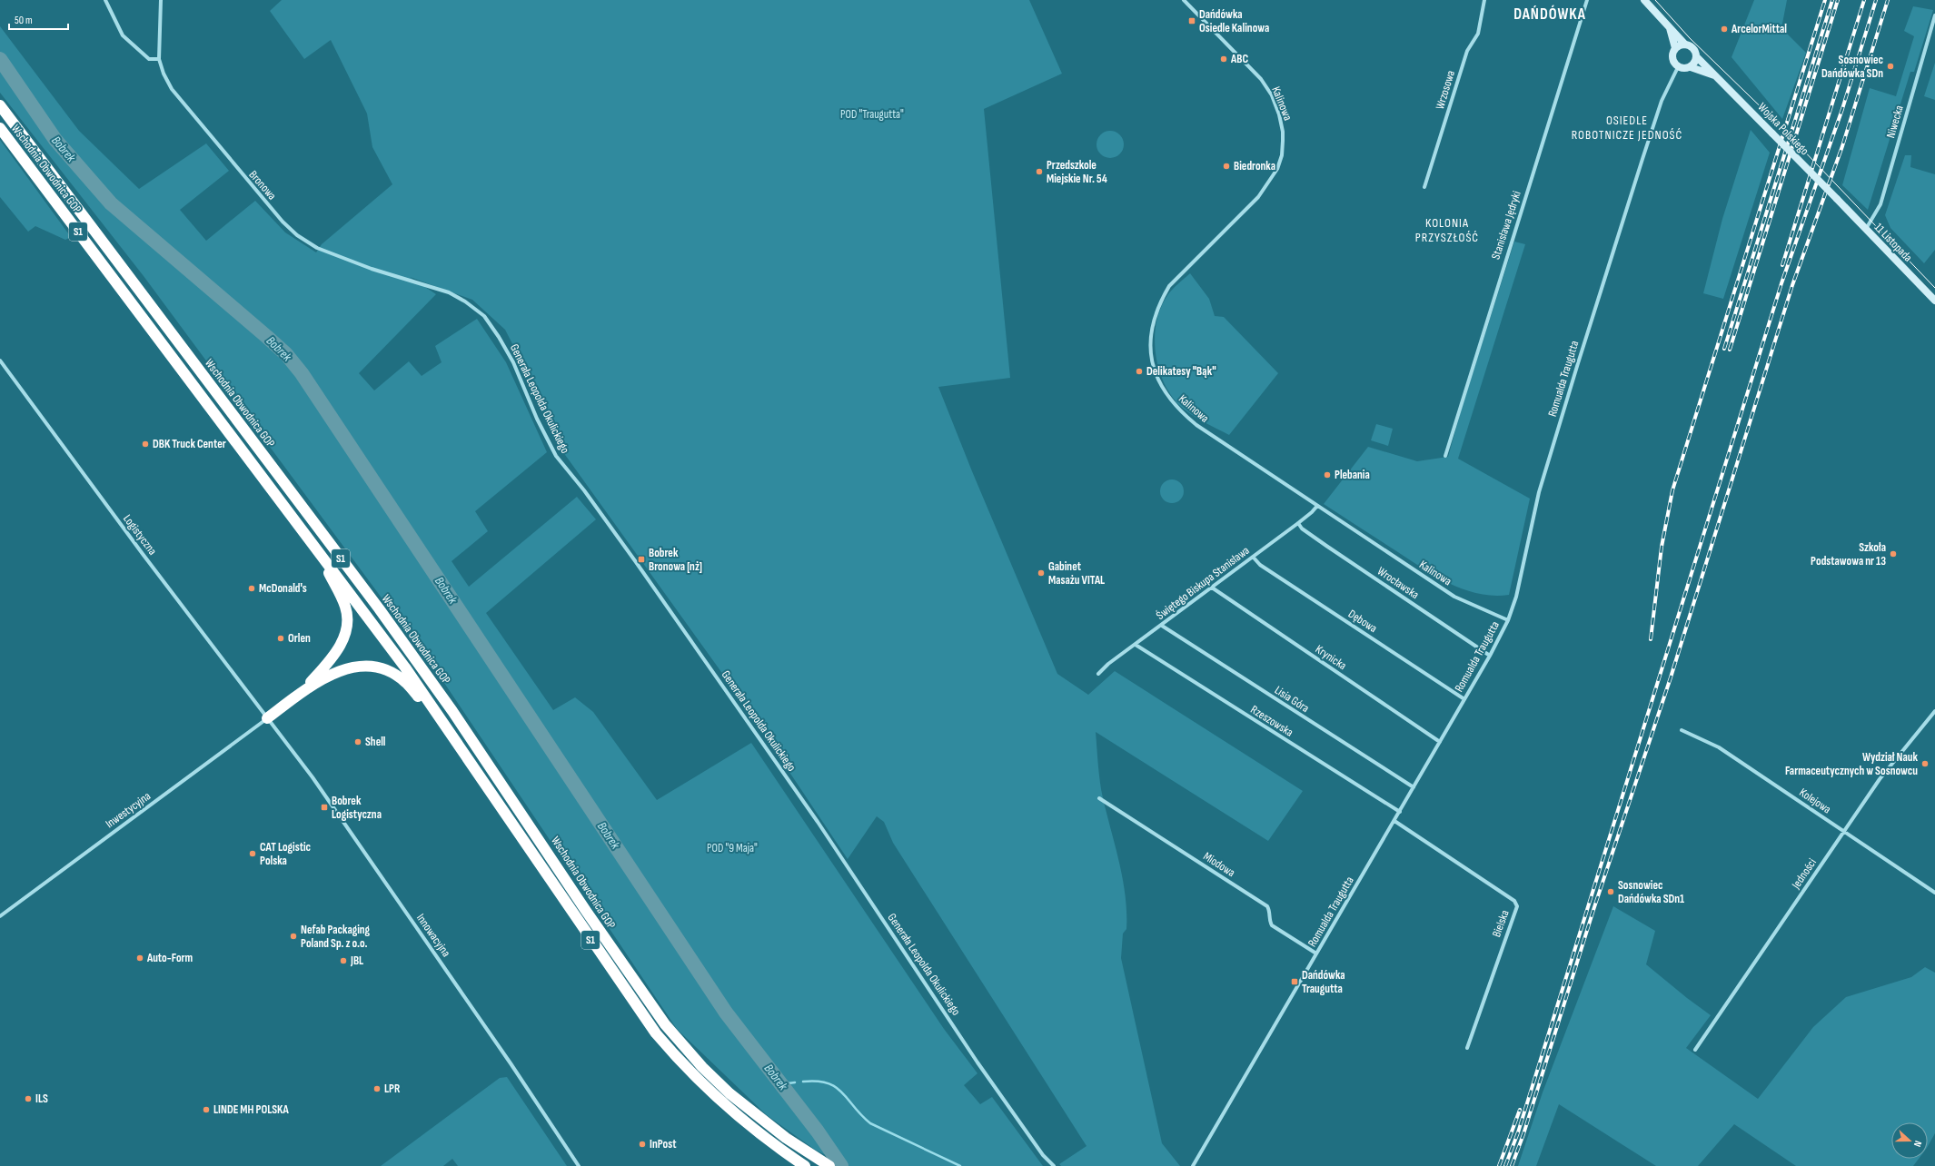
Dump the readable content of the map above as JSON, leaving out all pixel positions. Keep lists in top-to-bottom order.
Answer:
{
  "streets": {
    "highway": ["Wschodnia Obwodnica GOP", "S1"],
    "main road": ["Wojska Polskiego", "11 Listopada"],
    "street": [
      "Wrzosowa",
      "Kalinowa",
      "Niwecka",
      "Bronowa",
      "Stanisława Jędryki",
      "Romualda Traugutta",
      "Generała Leopolda Okulickiego",
      "Logistyczna",
      "Świętego Biskupa Stanisława",
      "Wrocławska",
      "Dębowa",
      "Krynicka",
      "Lisia Góra",
      "Rzeszowska",
      "Kolejowa",
      "Inwestycyjna",
      "Miodowa",
      "Jedności",
      "Bielska",
      "Innowacyjna"
    ]
  },
  "crossings": [
    ["Kalinowa", "Romualda Traugutta"],
    ["Kalinowa", "Świętego Biskupa Stanisława"],
    ["Niwecka", "11 Listopada"],
    ["Wojska Polskiego", "11 Listopada"],
    ["Wojska Polskiego", "Romualda Traugutta"],
    ["Bronowa", "Generała Leopolda Okulickiego"],
    ["Romualda Traugutta", "Wrocławska"],
    ["Romualda Traugutta", "Dębowa"],
    ["Romualda Traugutta", "Krynicka"],
    ["Romualda Traugutta", "Lisia Góra"],
    ["Romualda Traugutta", "Rzeszowska"],
    ["Romualda Traugutta", "Miodowa"],
    ["Romualda Traugutta", "Bielska"],
    ["Logistyczna", "Inwestycyjna"],
    ["Logistyczna", "Innowacyjna"],
    ["Świętego Biskupa Stanisława", "Wrocławska"],
    ["Świętego Biskupa Stanisława", "Dębowa"],
    ["Świętego Biskupa Stanisława", "Krynicka"],
    ["Świętego Biskupa Stanisława", "Lisia Góra"],
    ["Świętego Biskupa Stanisława", "Rzeszowska"],
    ["Kolejowa", "Jedności"],
    ["Inwestycyjna", "Innowacyjna"]
  ],
  "districts": ["DAŃDÓWKA", "OSIEDLE ROBOTNICZE JEDNOŚĆ", "KOLONIA PRZYSZŁOŚĆ"],
  "water": ["Bobrek"],
  "parks": ["POD \"Traugutta\"", "POD \"9 Maja\""],
  "places": {
    "transit": [
      "Dańdówka Osiedle Kalinowa",
      "Bobrek Bronowa [nż]",
      "Bobrek Logistyczna",
      "Dańdówka Traugutta"
    ],
    "other": [
      "ArcelorMittal",
      "ABC",
      "Sosnowiec Dańdówka SDn",
      "Biedronka",
      "Przedszkole Miejskie Nr. 54",
      "Delikatesy \"Bąk\"",
      "DBK Truck Center",
      "Plebania",
      "Szkoła Podstawowa nr 13",
      "Gabinet Masażu VITAL",
      "McDonald's",
      "Orlen",
      "Shell",
      "Wydział Nauk Farmaceutycznych w Sosnowcu",
      "CAT Logistic Polska",
      "Sosnowiec Dańdówka SDn1",
      "Nefab Packaging Poland Sp. z o.o.",
      "Auto-Form",
      "JBL",
      "LPR",
      "ILS",
      "LINDE MH POLSKA",
      "InPost"
    ]
  },
  "scale_bar": "50 m",
  "north": "right"
}
